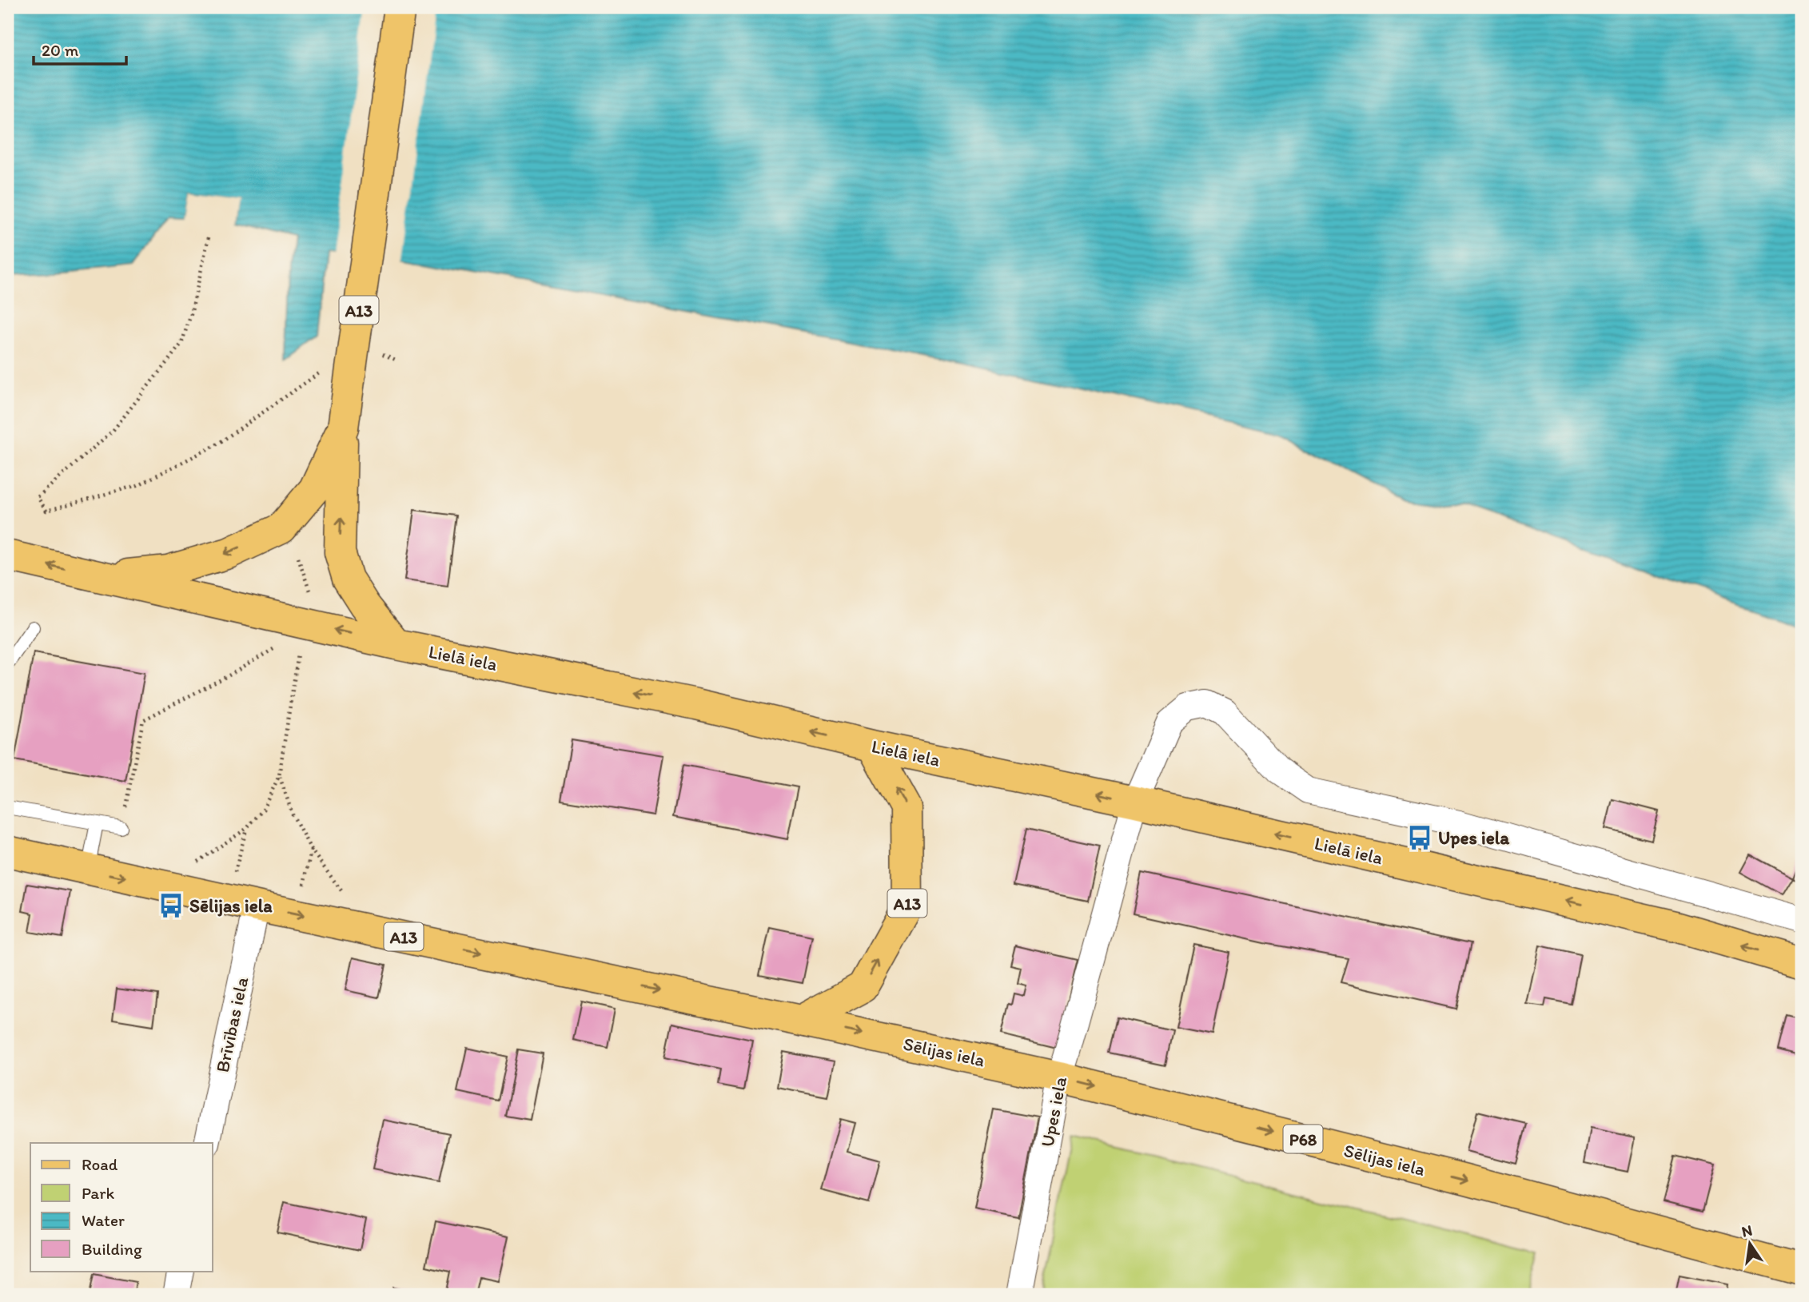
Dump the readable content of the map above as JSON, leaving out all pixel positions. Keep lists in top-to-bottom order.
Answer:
{
  "streets": {
    "main road": [
      "A13",
      "Lielā iela",
      "Sēlijas iela",
      "P68"
    ],
    "street": ["Brīvības iela", "Upes iela"]
  },
  "crossings": [
    ["A13", "Lielā iela"],
    ["A13", "Sēlijas iela"],
    ["Lielā iela", "Upes iela"],
    ["Brīvības iela", "Sēlijas iela"],
    ["Sēlijas iela", "Upes iela"]
  ],
  "one_way": ["Lielā iela", "Sēlijas iela"],
  "places": {
    "bus stop": ["Upes iela", "Sēlijas iela"]
  },
  "legend": [
    "Road",
    "Park",
    "Water",
    "Building"
  ],
  "scale_bar": "20 m",
  "north": "top"
}
